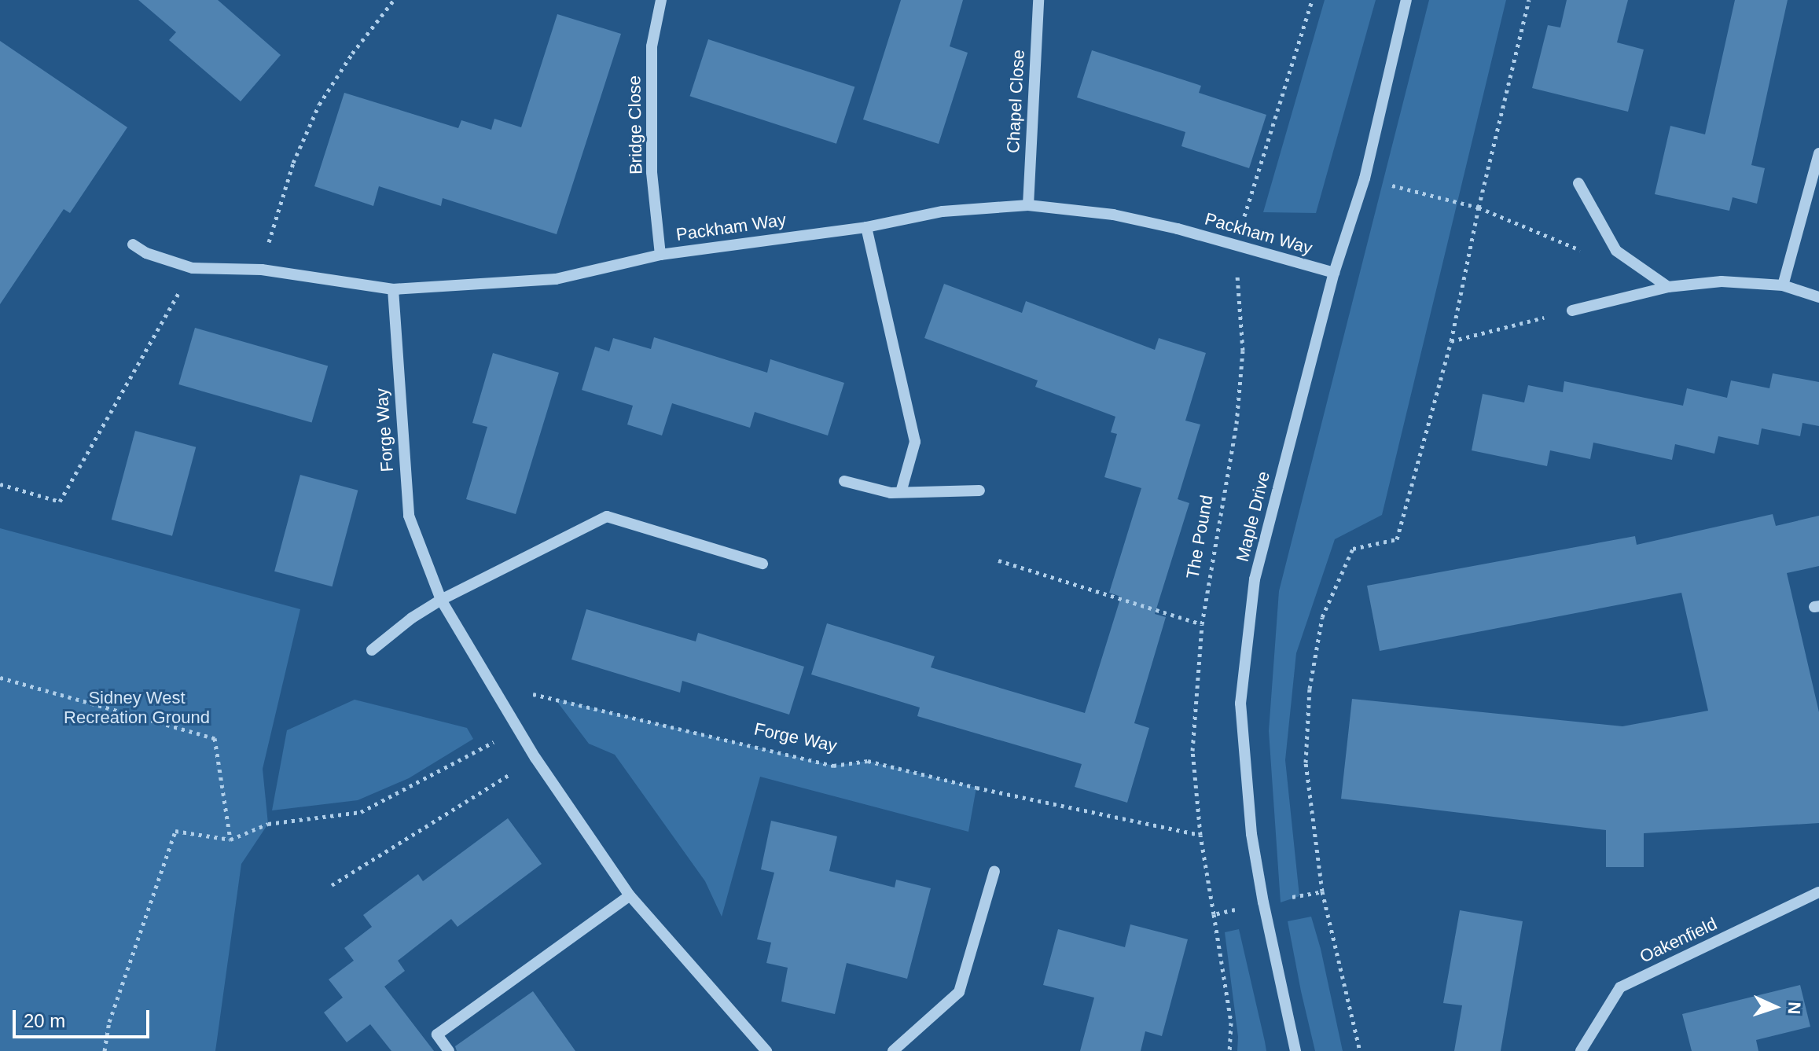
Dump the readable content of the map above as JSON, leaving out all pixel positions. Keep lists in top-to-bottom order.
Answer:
{
  "streets": {
    "street": [
      "Chapel Close",
      "Bridge Close",
      "Packham Way",
      "Forge Way",
      "Maple Drive",
      "Oakenfield"
    ],
    "path": ["The Pound"]
  },
  "crossings": [
    ["Chapel Close", "Packham Way"],
    ["Bridge Close", "Packham Way"],
    ["Packham Way", "Forge Way"],
    ["Packham Way", "Maple Drive"],
    ["Packham Way", "The Pound"],
    ["Forge Way", "The Pound"]
  ],
  "parks": ["Sidney West Recreation Ground"],
  "scale_bar": "20 m",
  "north": "right"
}
